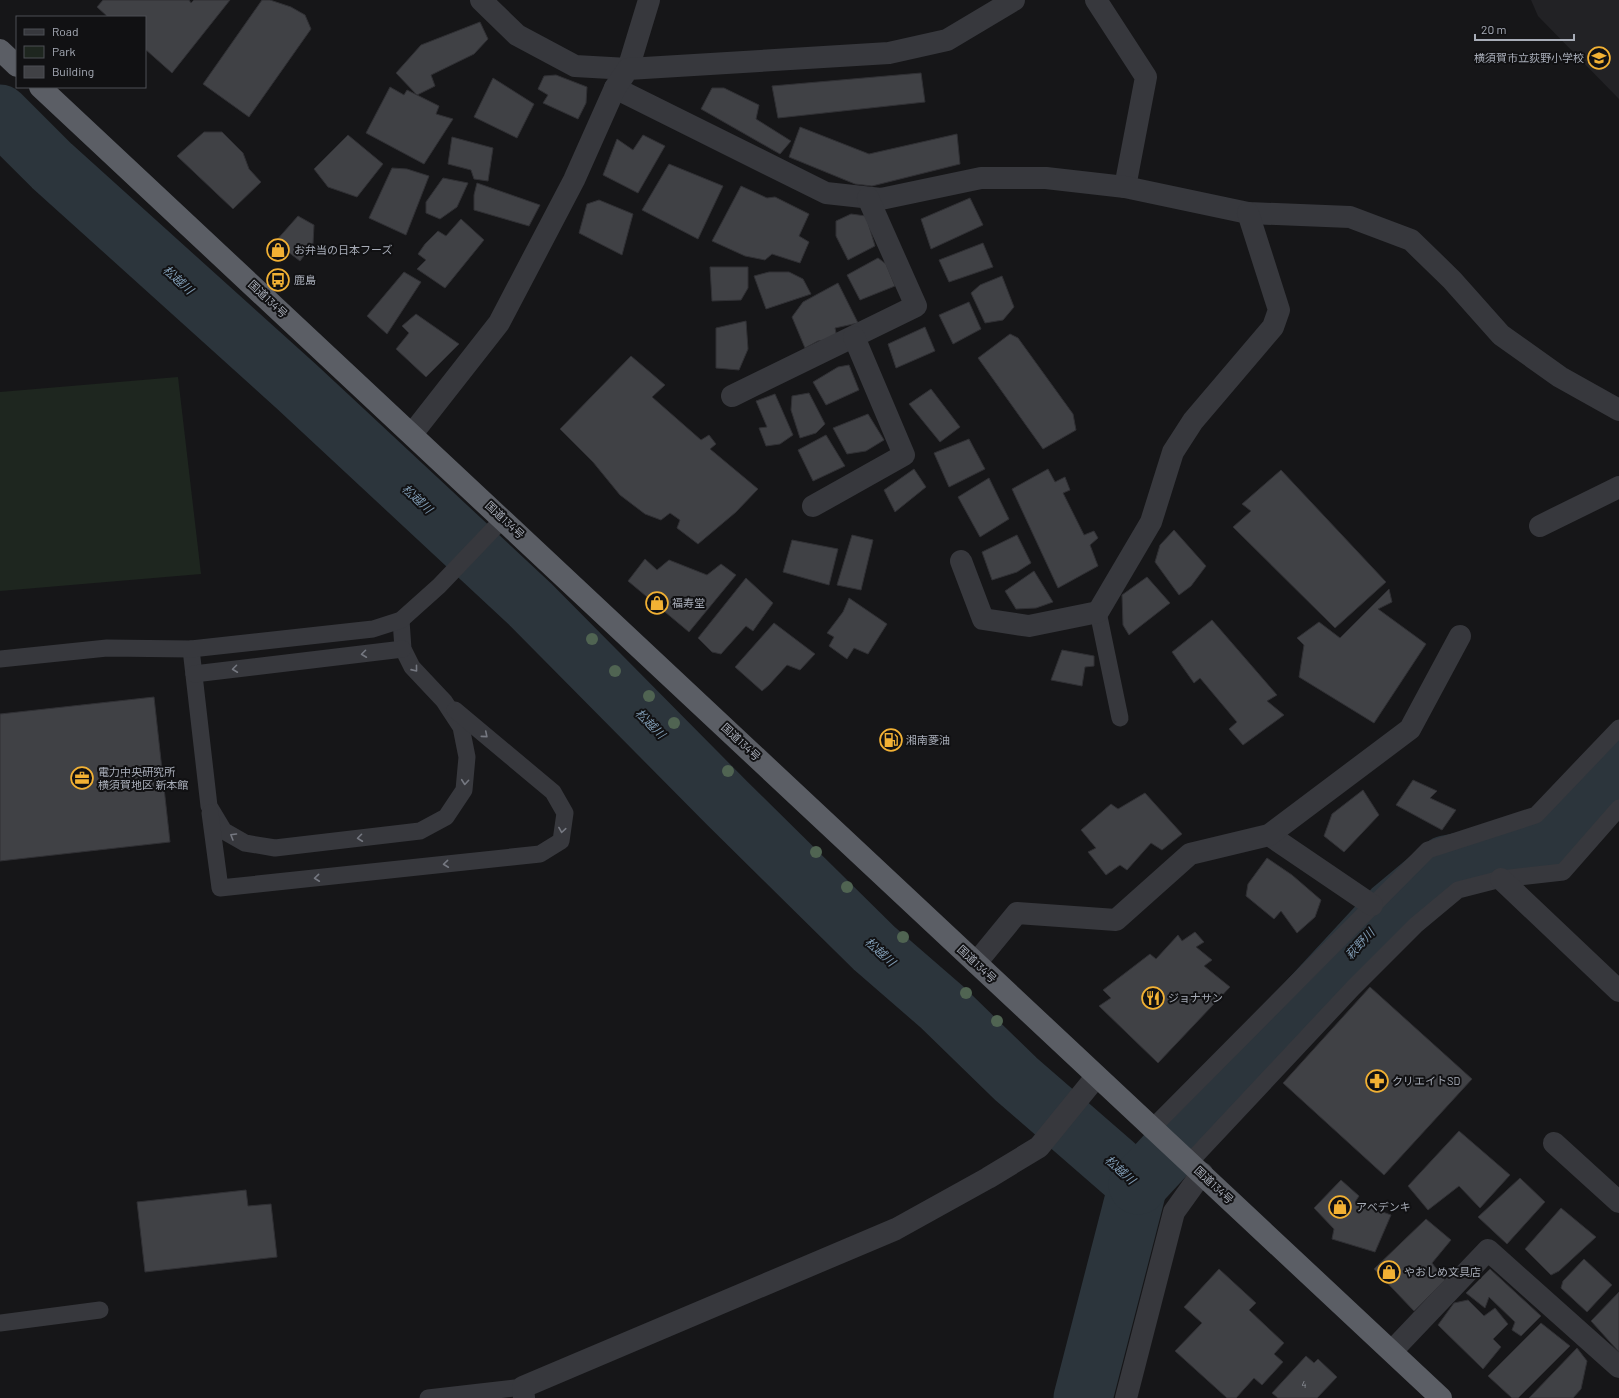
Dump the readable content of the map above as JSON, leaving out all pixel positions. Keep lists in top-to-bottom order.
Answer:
{
  "streets": {
    "highway": ["国道134号"]
  },
  "water": ["松越川", "萩野川"],
  "places": {
    "school or university": ["横須賀市立荻野小学校"],
    "shop": [
      "お弁当の日本フーズ",
      "福寿堂",
      "アベデンキ",
      "やおしめ文具店"
    ],
    "bus stop": ["鹿島"],
    "fuel station": ["湘南菱油"],
    "office": ["電力中央研究所 横須賀地区 新本館"],
    "restaurant": ["ジョナサン"],
    "pharmacy": ["クリエイトSD"]
  },
  "house_numbers": ["4"],
  "legend": ["Road", "Park", "Building"],
  "scale_bar": "20 m"
}
